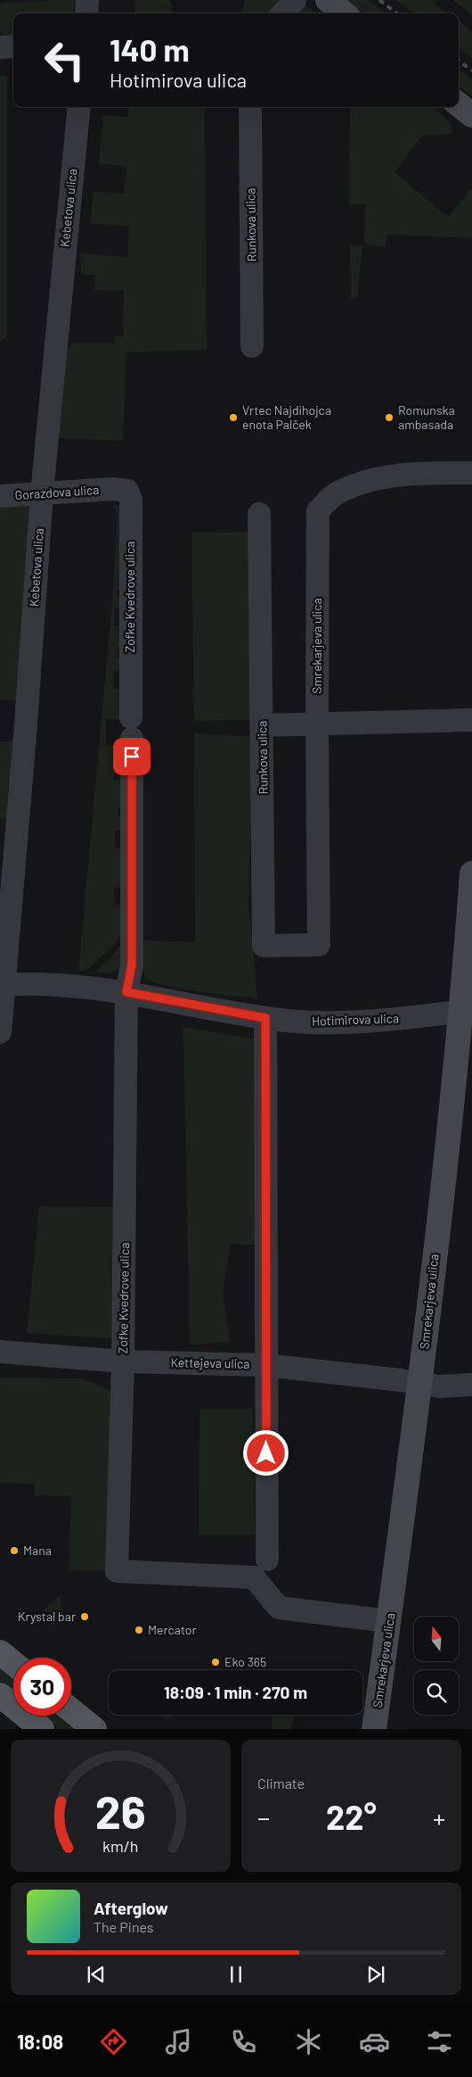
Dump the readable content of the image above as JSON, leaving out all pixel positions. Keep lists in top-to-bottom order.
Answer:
{
  "streets": {
    "street": [
      "Kebetova ulica",
      "Runkova ulica",
      "Gorazdova ulica",
      "Zofke Kvedrove ulica",
      "Smrekarjeva ulica",
      "Hotimirova ulica",
      "Kettejeva ulica"
    ]
  },
  "crossings": [
    ["Kebetova ulica", "Gorazdova ulica"],
    ["Kebetova ulica", "Hotimirova ulica"],
    ["Runkova ulica", "Smrekarjeva ulica"],
    ["Gorazdova ulica", "Zofke Kvedrove ulica"],
    ["Zofke Kvedrove ulica", "Hotimirova ulica"],
    ["Zofke Kvedrove ulica", "Kettejeva ulica"],
    ["Smrekarjeva ulica", "Hotimirova ulica"],
    ["Smrekarjeva ulica", "Kettejeva ulica"]
  ],
  "places": [
    "Vrtec Najdihojca enota Palček",
    "Romunska ambasada",
    "Mana",
    "Krystal bar",
    "Mercator",
    "Eko 365"
  ],
  "north": "top",
  "page": {
    "turn": ["140 m", "Hotimirova ulica"],
    "limit": "30",
    "trip": "18:09 · 1 min · 270 m",
    "tile": "Climate",
    "heat": ["−", "22°", "+"],
    "song": ["Afterglow", "The Pines"],
    "tabs": "18:08",
    "gauge": ["26", "km/h"]
  }
}
